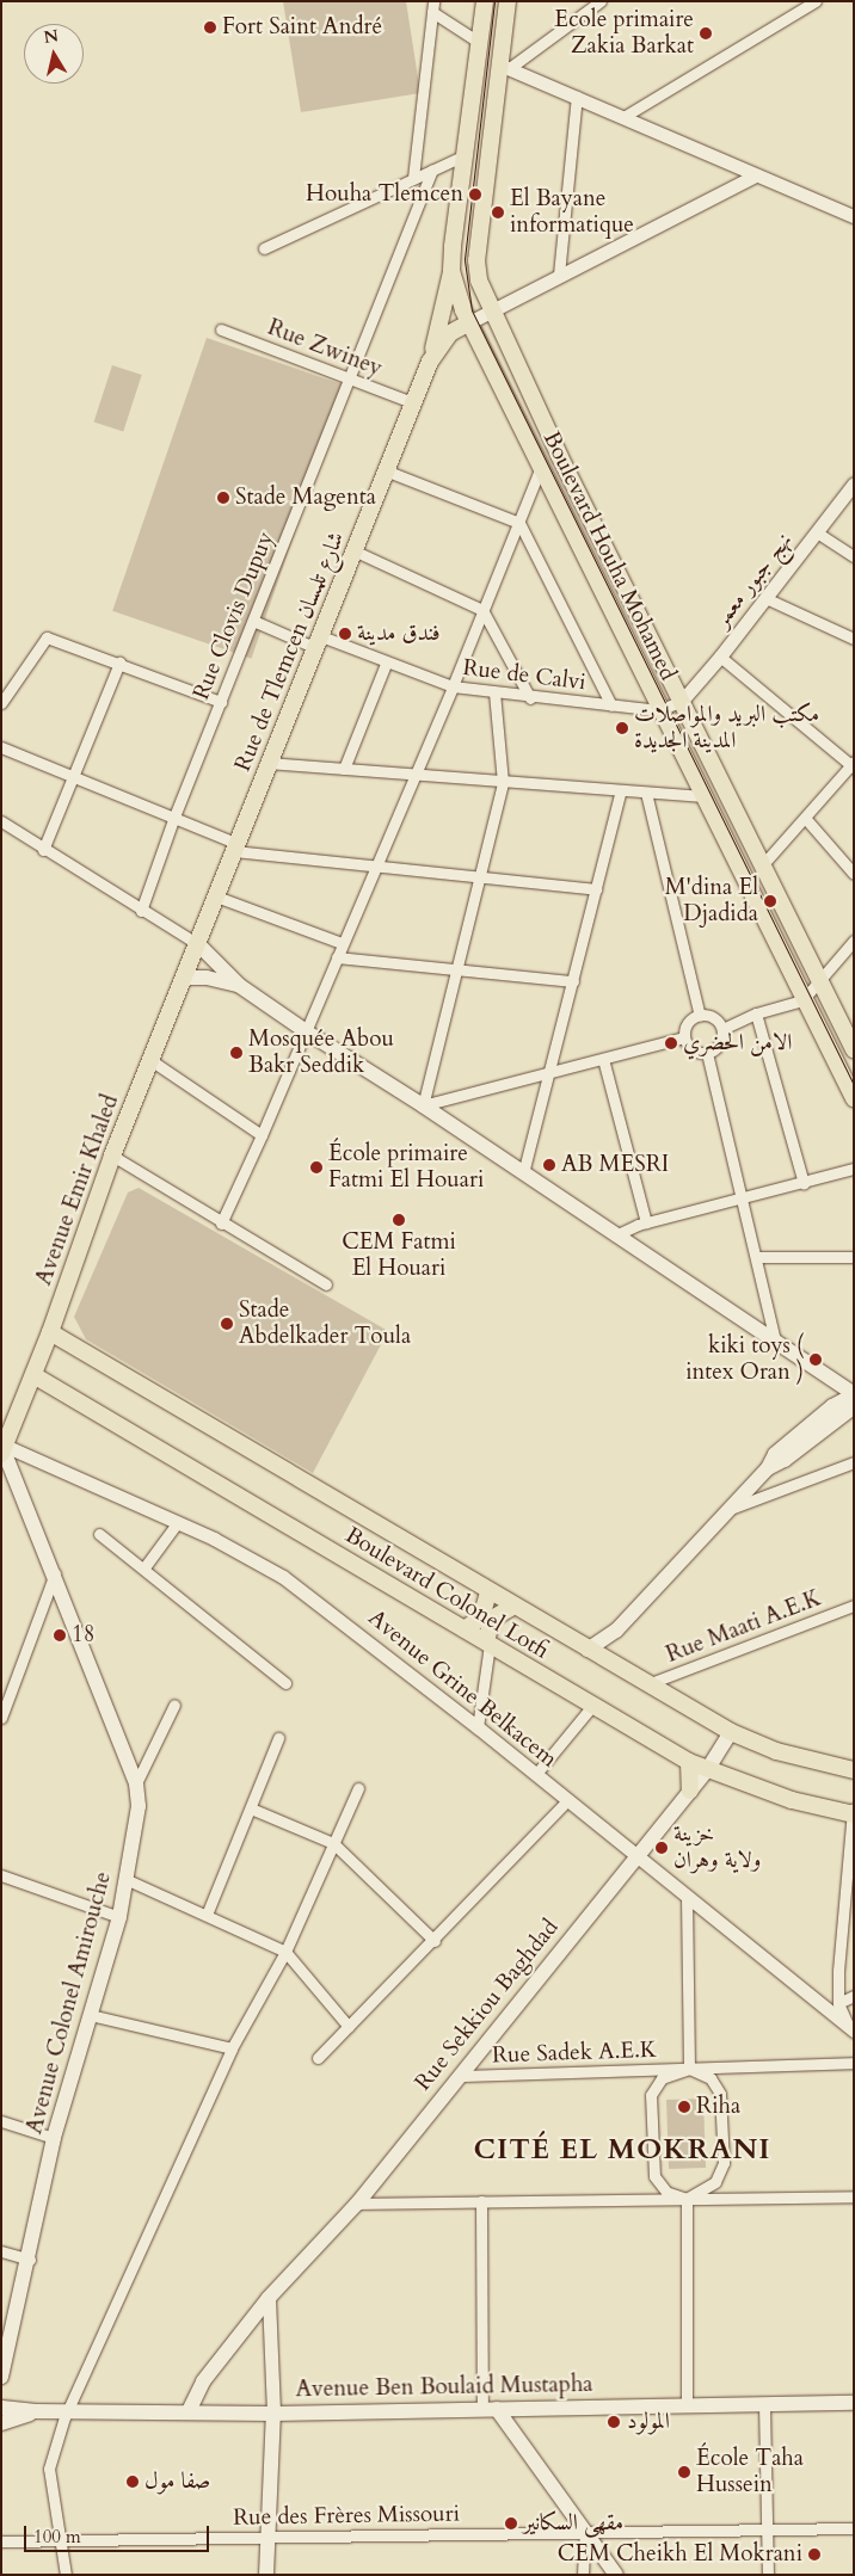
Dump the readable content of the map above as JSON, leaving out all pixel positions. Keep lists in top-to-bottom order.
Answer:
{
  "streets": {
    "main road": [
      "Boulevard Houha Mohamed",
      "Rue de Tlemcen شارع تلمسان",
      "Avenue Emir Khaled",
      "Boulevard Colonel Lotfi",
      "Avenue Colonel Amirouche",
      "Rue Sekkiou Baghdad",
      "Avenue Ben Boulaid Mustapha"
    ],
    "street": [
      "Rue Zwiney",
      "نهج جبور معمر",
      "Rue Clovis Dupuy",
      "Rue de Calvi",
      "Rue Maati A.E.K",
      "Avenue Grine Belkacem",
      "Rue Sadek A.E.K",
      "Rue des Frères Missouri"
    ]
  },
  "crossings": [
    ["Rue Zwiney", "Rue Clovis Dupuy"],
    ["Rue Zwiney", "Rue de Tlemcen شارع تلمسان"],
    ["Boulevard Houha Mohamed", "نهج جبور معمر"],
    ["Boulevard Houha Mohamed", "Rue de Tlemcen شارع تلمسان"],
    ["Boulevard Houha Mohamed", "Rue de Calvi"],
    ["Rue Clovis Dupuy", "Rue de Calvi"],
    ["Rue de Tlemcen شارع تلمسان", "Rue de Calvi"],
    ["Rue de Tlemcen شارع تلمسان", "Avenue Emir Khaled"],
    ["Avenue Emir Khaled", "Boulevard Colonel Lotfi"],
    ["Avenue Emir Khaled", "Avenue Grine Belkacem"],
    ["Avenue Emir Khaled", "Avenue Colonel Amirouche"],
    ["Boulevard Colonel Lotfi", "Rue Maati A.E.K"],
    ["Boulevard Colonel Lotfi", "Rue Sekkiou Baghdad"],
    ["Avenue Grine Belkacem", "Avenue Colonel Amirouche"],
    ["Avenue Grine Belkacem", "Rue Sekkiou Baghdad"],
    ["Rue Sekkiou Baghdad", "Rue Sadek A.E.K"],
    ["Rue Sekkiou Baghdad", "Avenue Ben Boulaid Mustapha"]
  ],
  "districts": ["CITÉ EL MOKRANI"],
  "places": [
    "Fort Saint André",
    "Ecole primaire Zakia Barkat",
    "Houha Tlemcen",
    "El Bayane informatique",
    "Stade Magenta",
    "فندق مدينة",
    "مكتب البريد والمواصلات المدينة الجديدة",
    "M'dina El Djadida",
    "الامن الحضري",
    "Mosquée Abou Bakr Seddik",
    "AB MESRI",
    "École primaire Fatmi El Houari",
    "CEM Fatmi El Houari",
    "Stade Abdelkader Toula",
    "kiki toys ( intex Oran )",
    "18",
    "خزينة ولاية وهران",
    "Riha",
    "المولود",
    "École Taha Hussein",
    "صفا مول",
    "مقهى السكانير",
    "CEM Cheikh El Mokrani"
  ],
  "scale_bar": "100 m",
  "north": "top"
}
